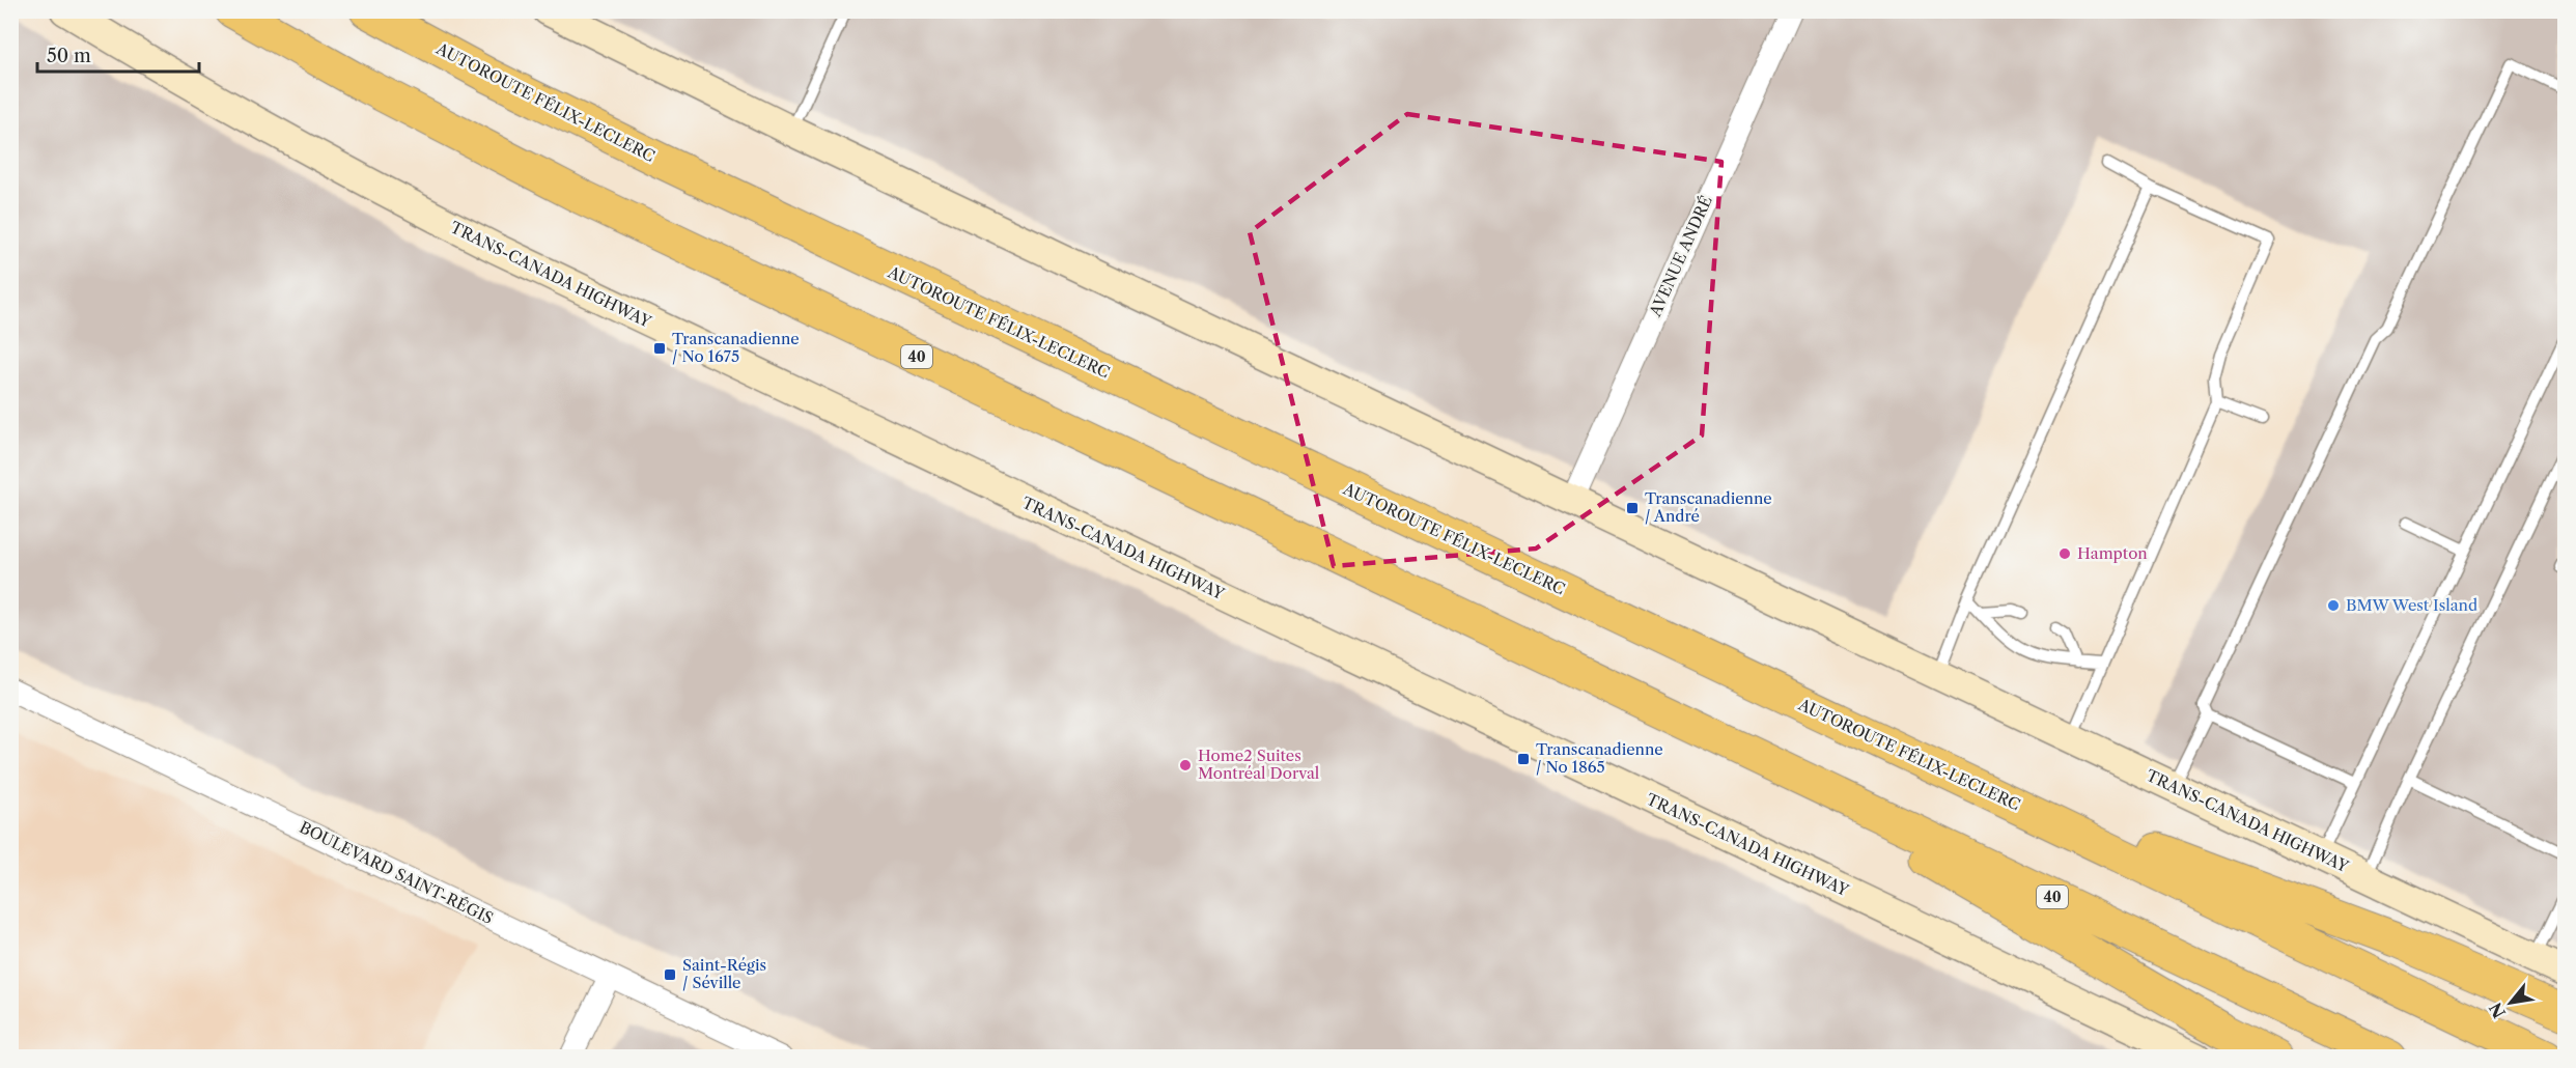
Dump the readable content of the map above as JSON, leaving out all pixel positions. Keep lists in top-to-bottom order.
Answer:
{
  "streets": {
    "highway": ["AUTOROUTE FÉLIX-LECLERC", "40"],
    "main road": ["TRANS-CANADA HIGHWAY"],
    "street": ["AVENUE ANDRÉ", "BOULEVARD SAINT-RÉGIS"]
  },
  "crossings": [
    ["AVENUE ANDRÉ", "TRANS-CANADA HIGHWAY"]
  ],
  "places": {
    "transit": [
      "Transcanadienne / No 1675",
      "Transcanadienne / André",
      "Transcanadienne / No 1865",
      "Saint-Régis / Séville"
    ],
    "other": ["Hampton", "BMW West Island", "Home2 Suites Montréal Dorval"]
  },
  "scale_bar": "50 m",
  "north": "bottom left"
}
